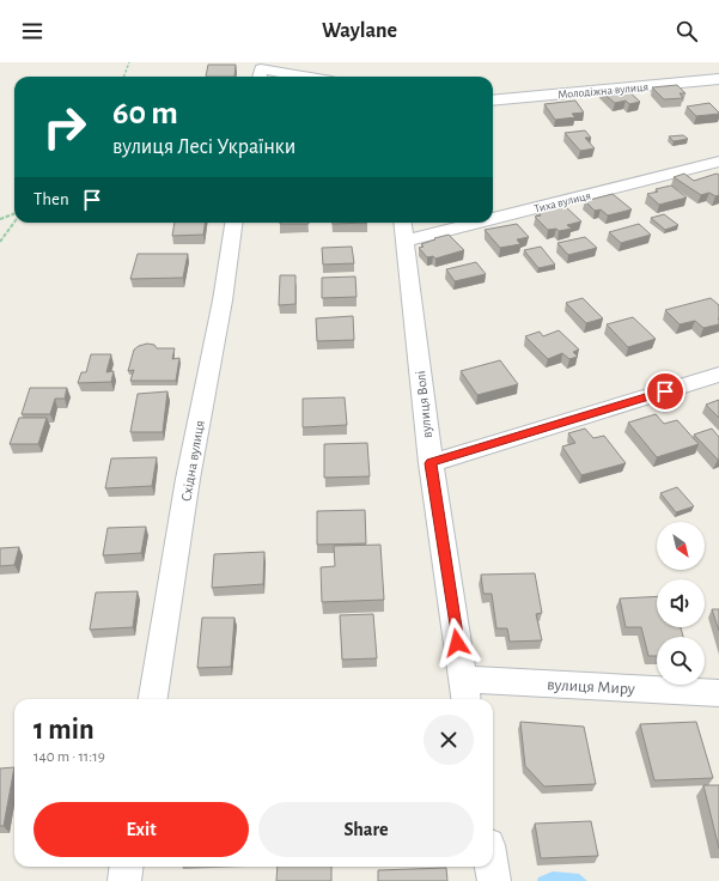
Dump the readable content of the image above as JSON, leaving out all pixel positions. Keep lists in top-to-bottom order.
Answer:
{
  "streets": {
    "street": [
      "Молодіжна вулиця",
      "Тиха вулиця",
      "вулиця Волі",
      "Східна вулиця",
      "вулиця Миру"
    ]
  },
  "crossings": [
    ["Тиха вулиця", "вулиця Волі"],
    ["вулиця Волі", "вулиця Миру"]
  ],
  "north": "bottom right",
  "page": {
    "header": "Waylane",
    "turn": ["60 m", "вулиця Лесі Українки"],
    "then": "Then",
    "heading": ["1 min", "140 m · 11:19"],
    "buttons": ["Exit", "Share"]
  }
}
